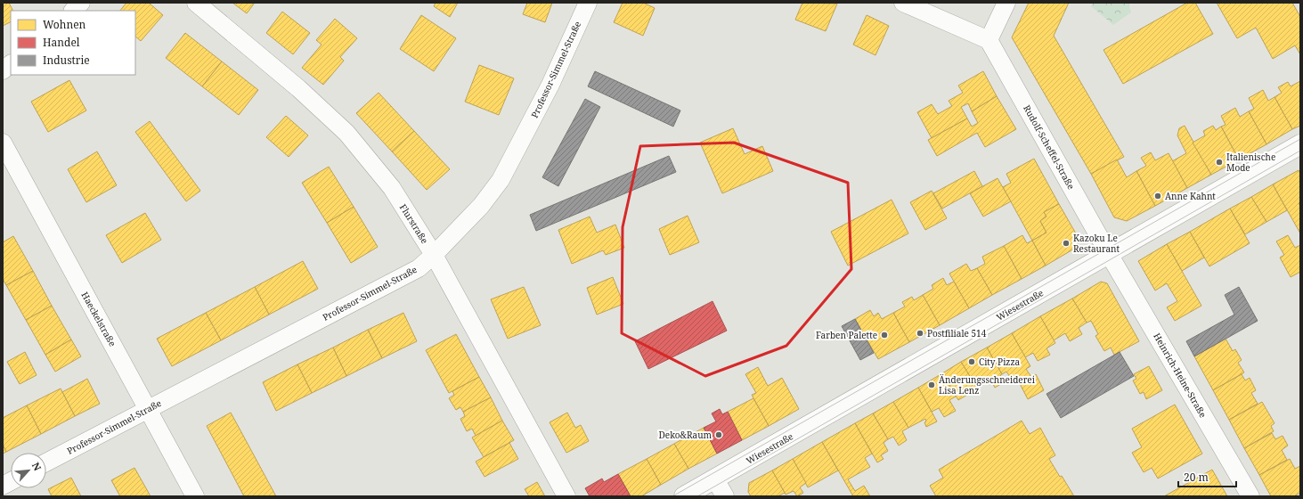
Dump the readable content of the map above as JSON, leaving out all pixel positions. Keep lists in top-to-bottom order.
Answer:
{
  "streets": {
    "street": [
      "Professor-Simmel-Straße",
      "Rudolf-Scheffel-Straße",
      "Flurstraße",
      "Wiesestraße",
      "Haeckelstraße",
      "Heinrich-Heine-Straße"
    ]
  },
  "crossings": [
    ["Professor-Simmel-Straße", "Flurstraße"],
    ["Professor-Simmel-Straße", "Haeckelstraße"],
    ["Rudolf-Scheffel-Straße", "Wiesestraße"],
    ["Rudolf-Scheffel-Straße", "Heinrich-Heine-Straße"],
    ["Wiesestraße", "Heinrich-Heine-Straße"]
  ],
  "places": [
    "Italienische Mode",
    "Anne Kahnt",
    "Kazoku Le Restaurant",
    "Postfiliale 514",
    "Farben Palette",
    "City Pizza",
    "Änderungsschneiderei Lisa Lenz",
    "Deko&Raum"
  ],
  "legend": ["Wohnen", "Handel", "Industrie"],
  "scale_bar": "20 m",
  "north": "top right"
}
